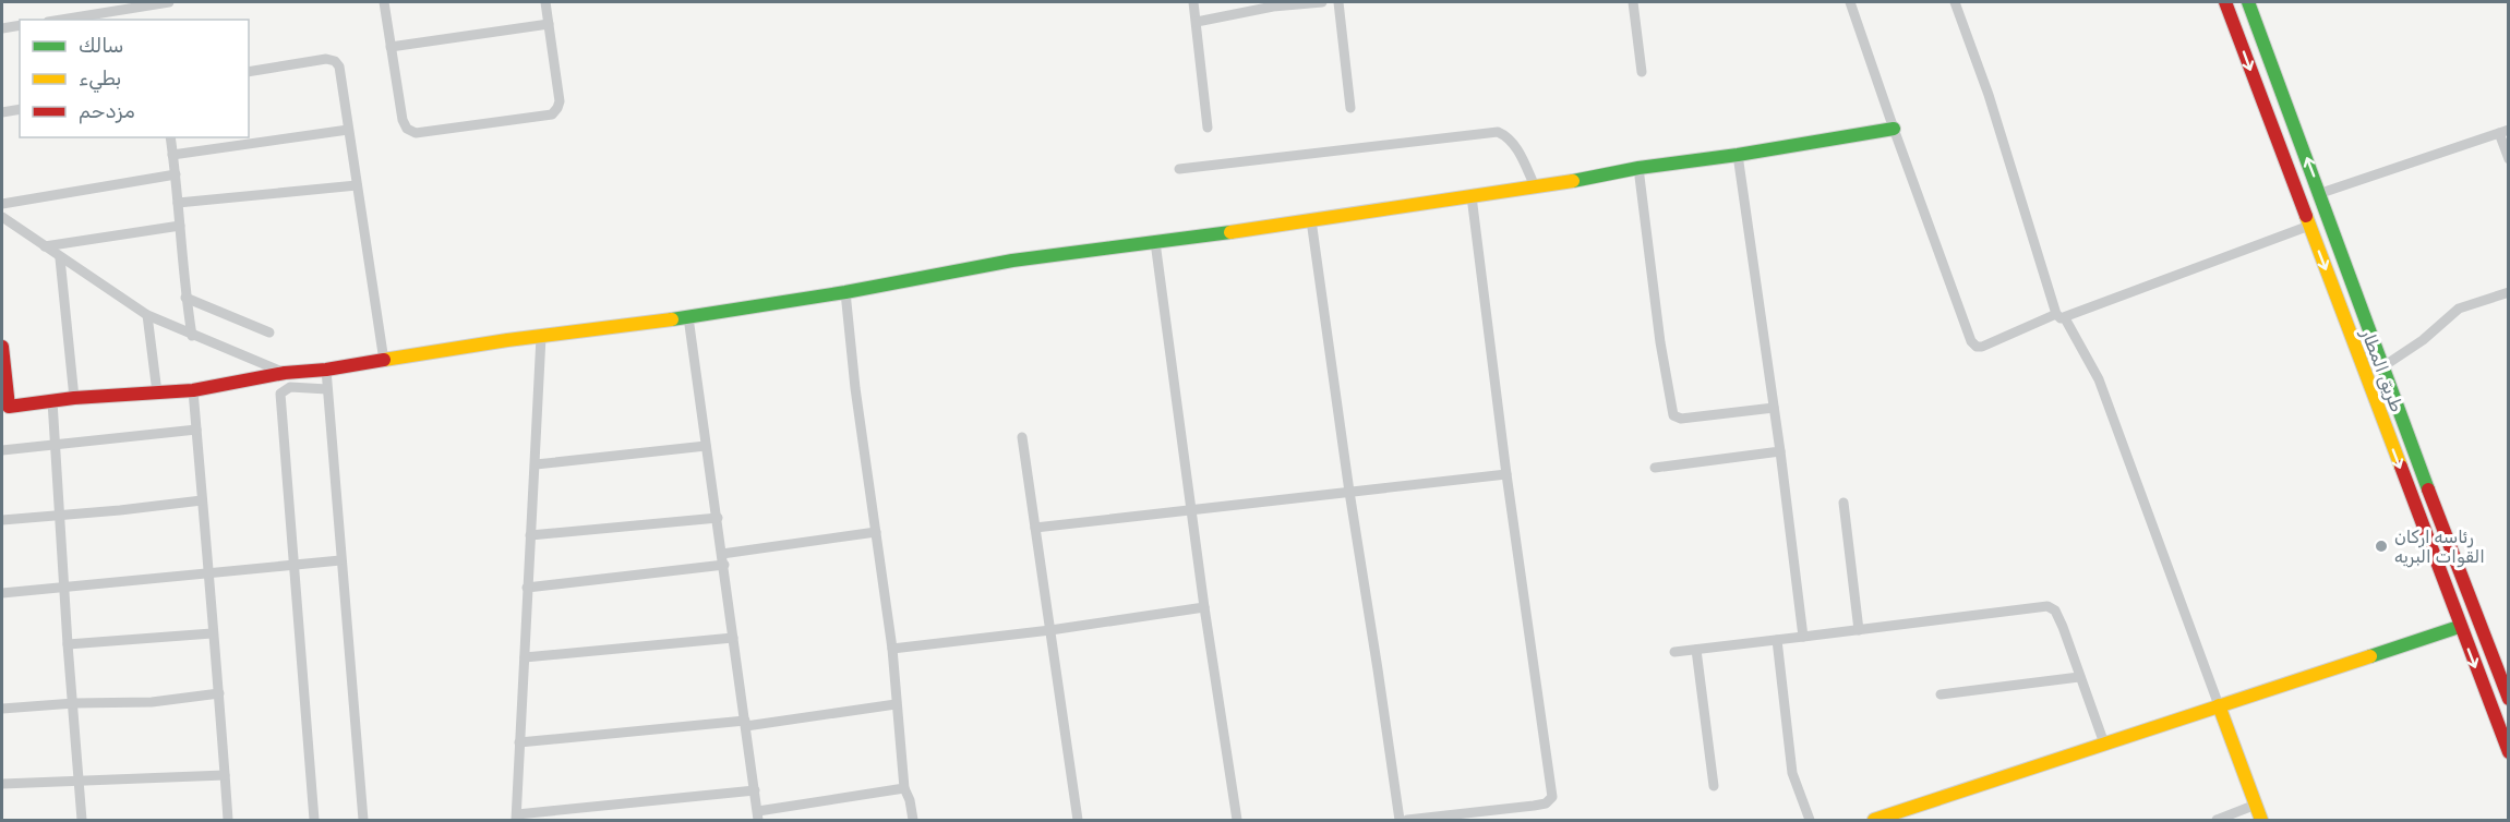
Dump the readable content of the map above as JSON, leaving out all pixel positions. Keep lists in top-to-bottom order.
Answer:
{
  "streets": {
    "main road": ["طريق المطار"]
  },
  "places": ["رئاسه اركان القوات البريه"],
  "legend": ["سالك", "بطيء", "مزدحم"]
}
